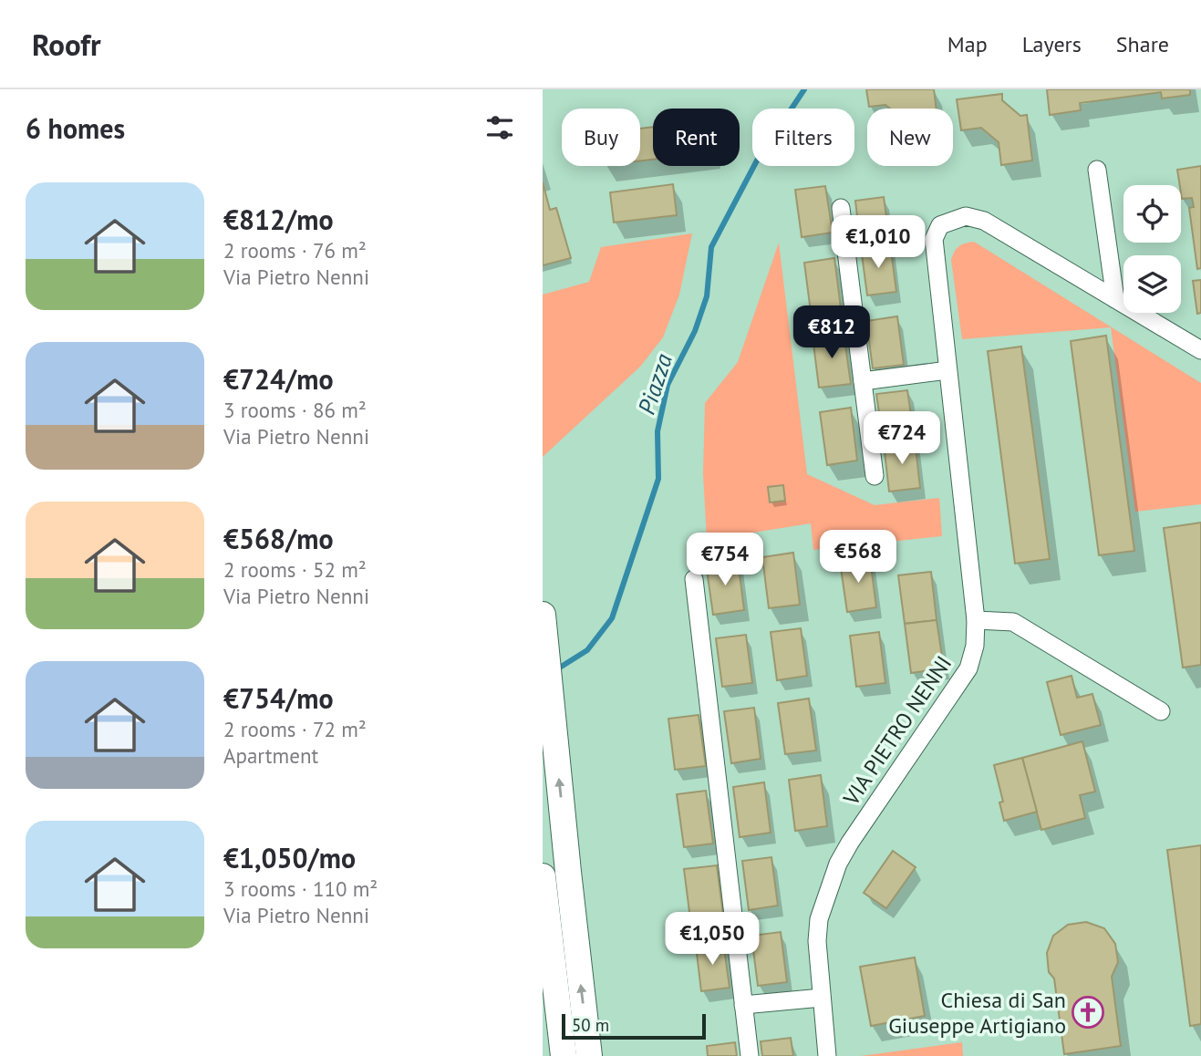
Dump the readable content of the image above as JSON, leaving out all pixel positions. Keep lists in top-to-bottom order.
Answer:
{
  "streets": {
    "street": ["VIA PIETRO NENNI"]
  },
  "water": ["Piazza"],
  "places": {
    "church": ["Chiesa di San Giuseppe Artigiano"]
  },
  "scale_bar": "50 m",
  "page": {
    "header": "Roofr",
    "nav": ["Map", "Layers", "Share"],
    "heading": "6 homes",
    "chip": [
      "Buy",
      "Rent",
      "Filters",
      "New"
    ],
    "list": [
      {
        "name": "€812/mo",
        "note": "2 rooms · 76 m² · Via Pietro Nenni"
      },
      {
        "name": "€724/mo",
        "note": "3 rooms · 86 m² · Via Pietro Nenni"
      },
      {
        "name": "€568/mo",
        "note": "2 rooms · 52 m² · Via Pietro Nenni"
      },
      {
        "name": "€754/mo",
        "note": "2 rooms · 72 m² · Apartment"
      },
      {
        "name": "€1,050/mo",
        "note": "3 rooms · 110 m² · Via Pietro Nenni"
      }
    ],
    "price": [
      "€1,010",
      "€812",
      "€724",
      "€568",
      "€754",
      "€1,050"
    ],
    "scale": "50 m"
  }
}
